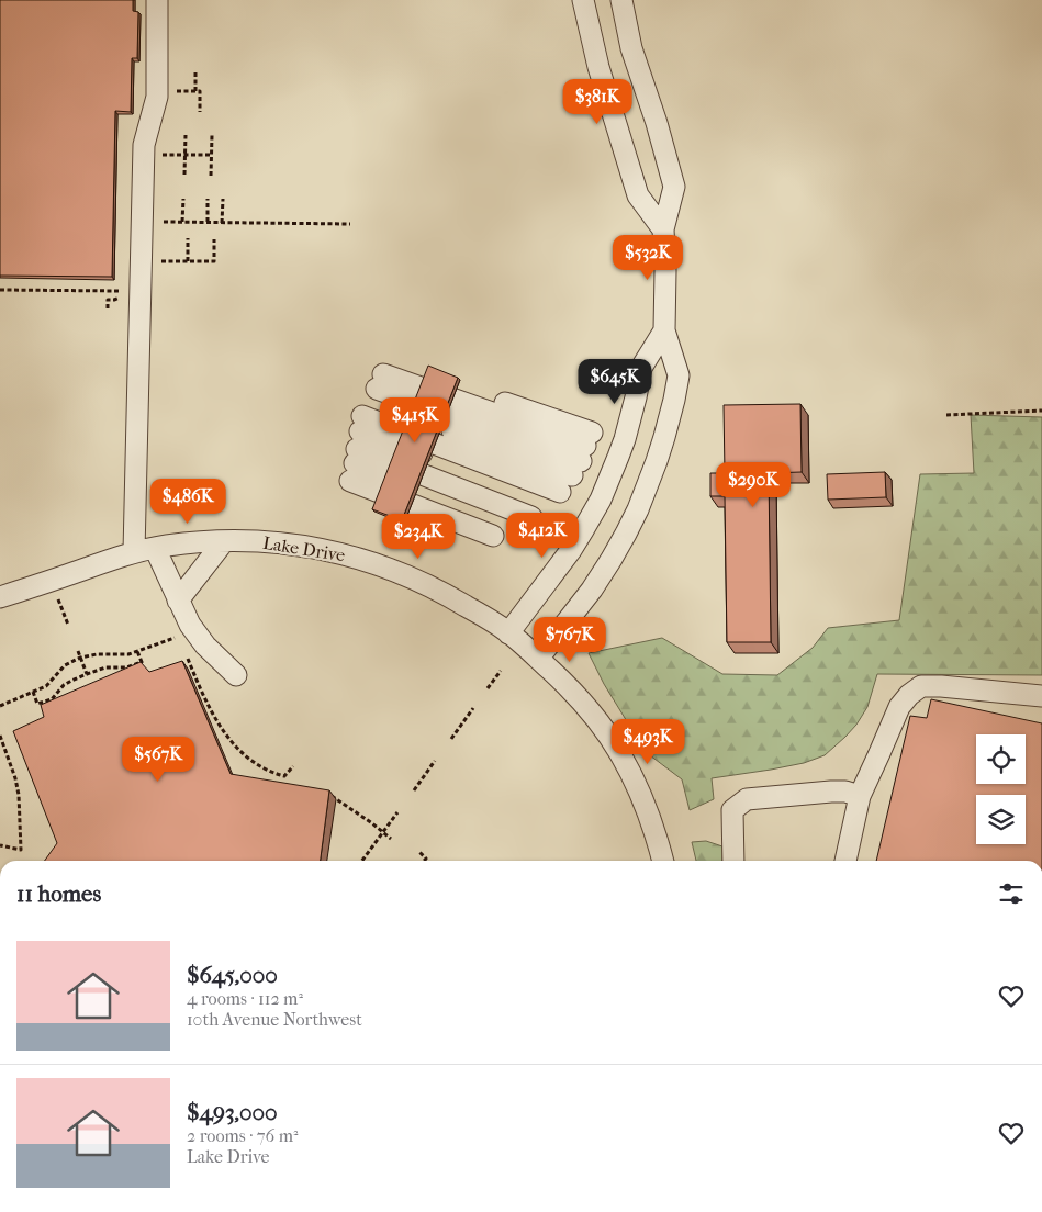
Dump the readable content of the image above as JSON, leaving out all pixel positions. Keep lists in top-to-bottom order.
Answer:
{
  "streets": {
    "street": ["Lake Drive"]
  },
  "page": {
    "price": [
      "$381K",
      "$532K",
      "$645K",
      "$415K",
      "$290K",
      "$486K",
      "$412K",
      "$234K",
      "$767K",
      "$493K",
      "$567K"
    ],
    "heading": "11 homes",
    "list": [
      {
        "name": "$645,000",
        "note": "4 rooms · 112 m² · 10th Avenue Northwest"
      },
      {
        "name": "$493,000",
        "note": "2 rooms · 76 m² · Lake Drive"
      }
    ]
  }
}
